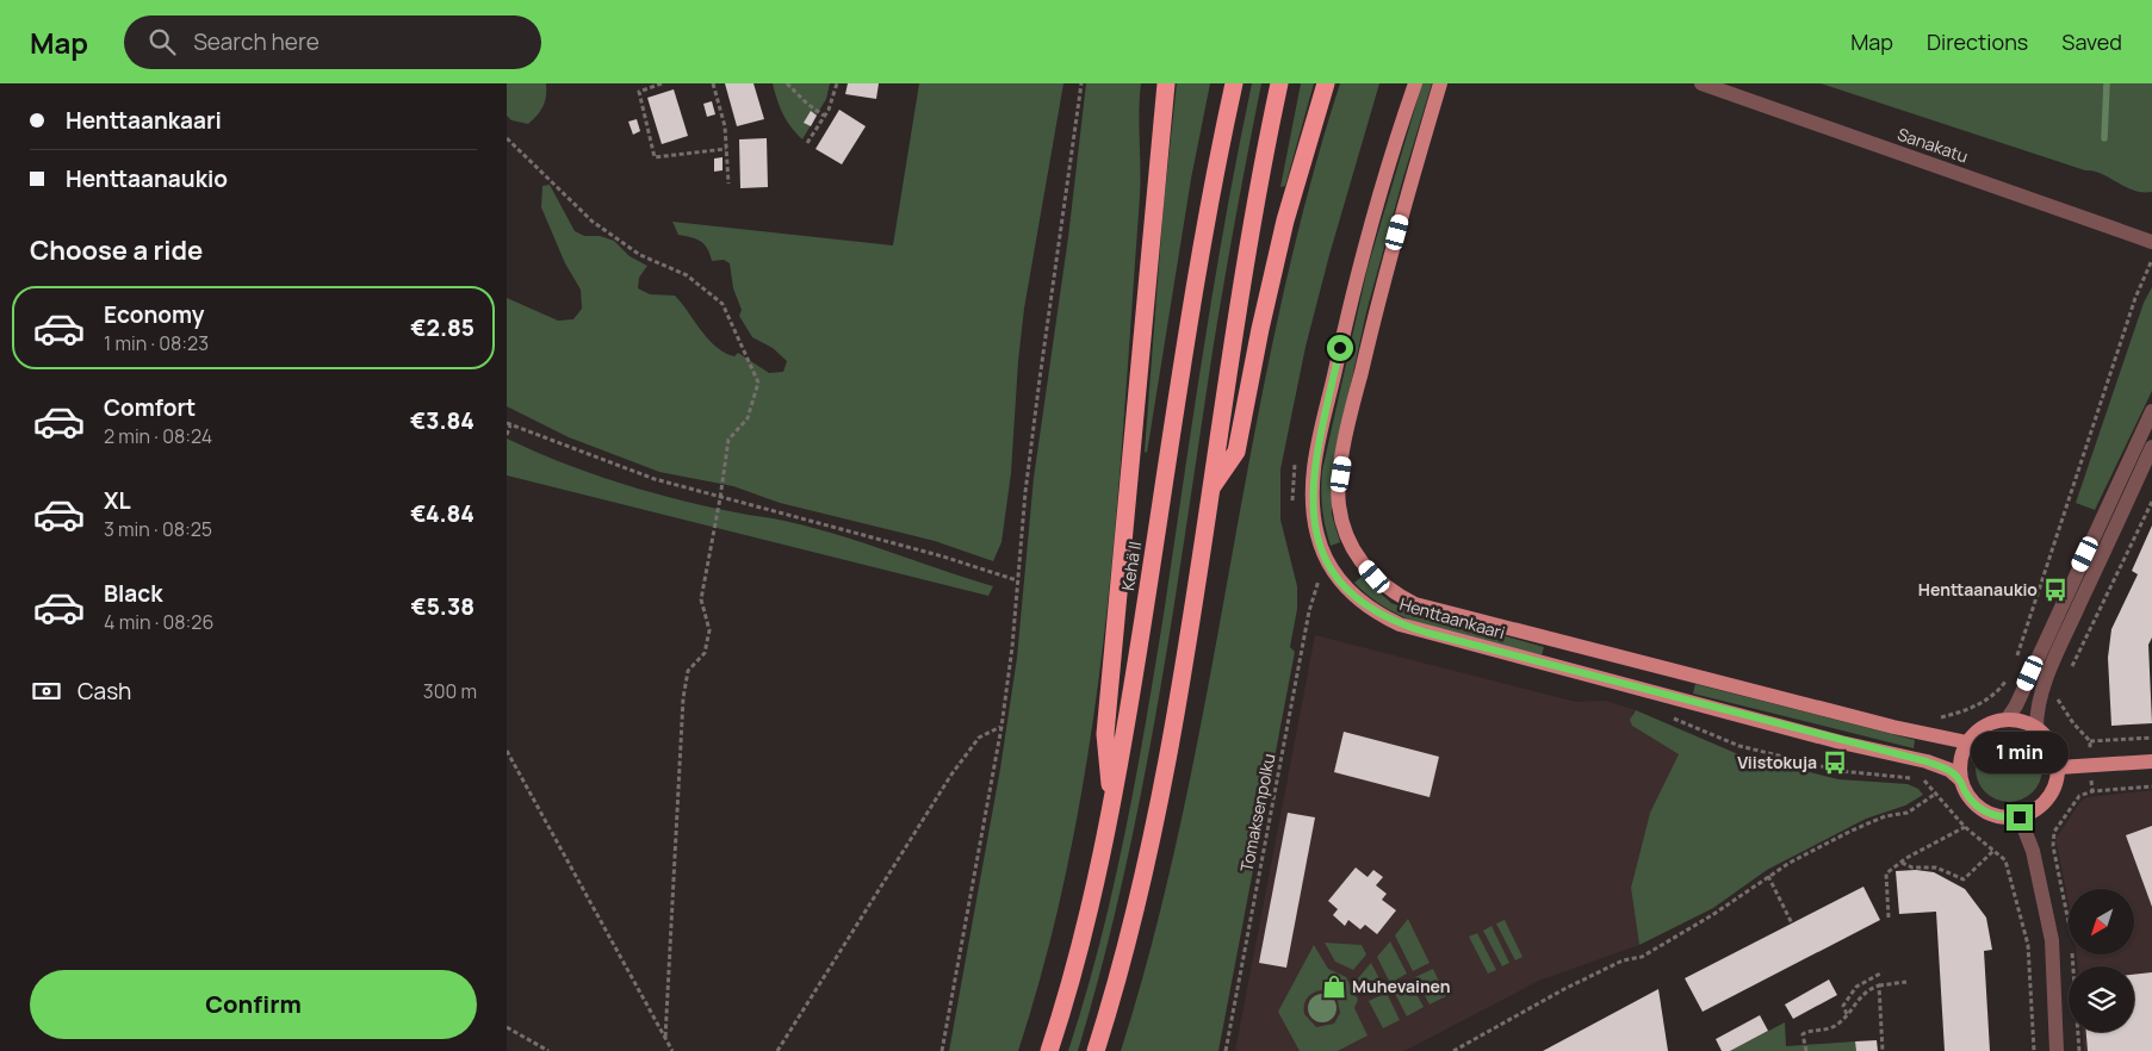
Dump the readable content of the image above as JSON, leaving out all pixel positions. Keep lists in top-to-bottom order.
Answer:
{
  "streets": {
    "highway": ["Kehä II"],
    "main road": ["Henttaankaari"],
    "street": ["Sanakatu"],
    "path": ["Tomaksenpolku"]
  },
  "places": {
    "bus stop": ["Henttaanaukio", "Viistokuja"],
    "shop": ["Muhevainen"]
  },
  "north": "bottom left",
  "page": {
    "header": "Map",
    "search": "Search here",
    "nav": ["Map", "Directions", "Saved"],
    "banner": ["Henttaankaari", "Henttaanaukio"],
    "heading": "Choose a ride",
    "list": [
      {
        "name": "Economy",
        "note": "1 min · 08:23",
        "value": "€2.85"
      },
      {
        "name": "Comfort",
        "note": "2 min · 08:24",
        "value": "€3.84"
      },
      {
        "name": "XL",
        "note": "3 min · 08:25",
        "value": "€4.84"
      },
      {
        "name": "Black",
        "note": "4 min · 08:26",
        "value": "€5.38"
      }
    ],
    "pay": ["Cash", "300 m"],
    "bubble": "1 min",
    "buttons": "Confirm"
  }
}
